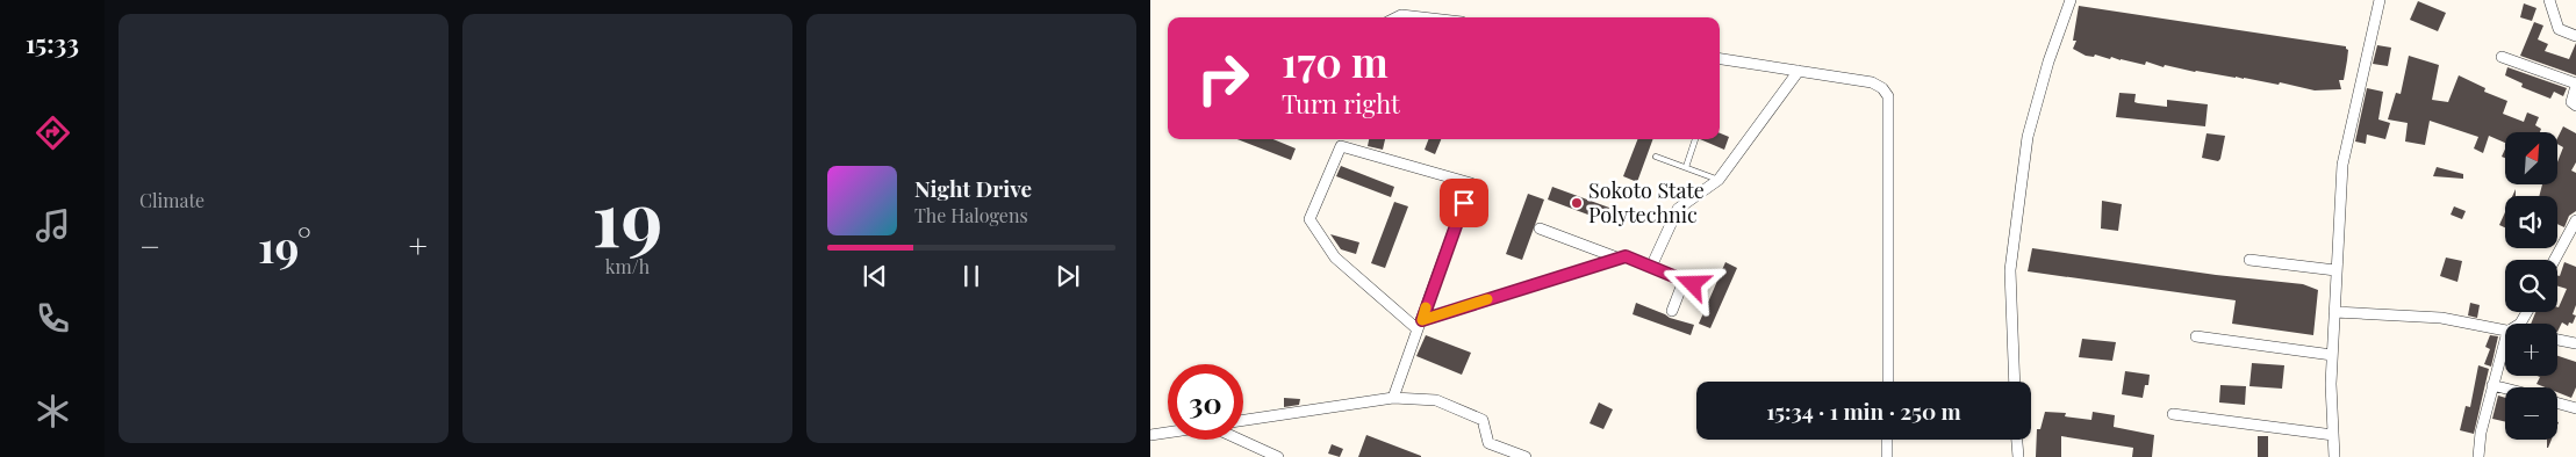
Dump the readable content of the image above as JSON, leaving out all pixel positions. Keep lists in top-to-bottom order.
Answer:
{
  "places": ["Sokoto State Polytechnic"],
  "north": "top right",
  "page": {
    "tabs": "15:33",
    "tile": [
      "Climate",
      ["19", "km/h"]
    ],
    "turn": ["170 m", "Turn right"],
    "map_buttons": ["+", "−"],
    "song": ["Night Drive", "The Halogens"],
    "heat": ["−", "19°", "+"],
    "limit": "30",
    "trip": "15:34 · 1 min · 250 m"
  }
}
